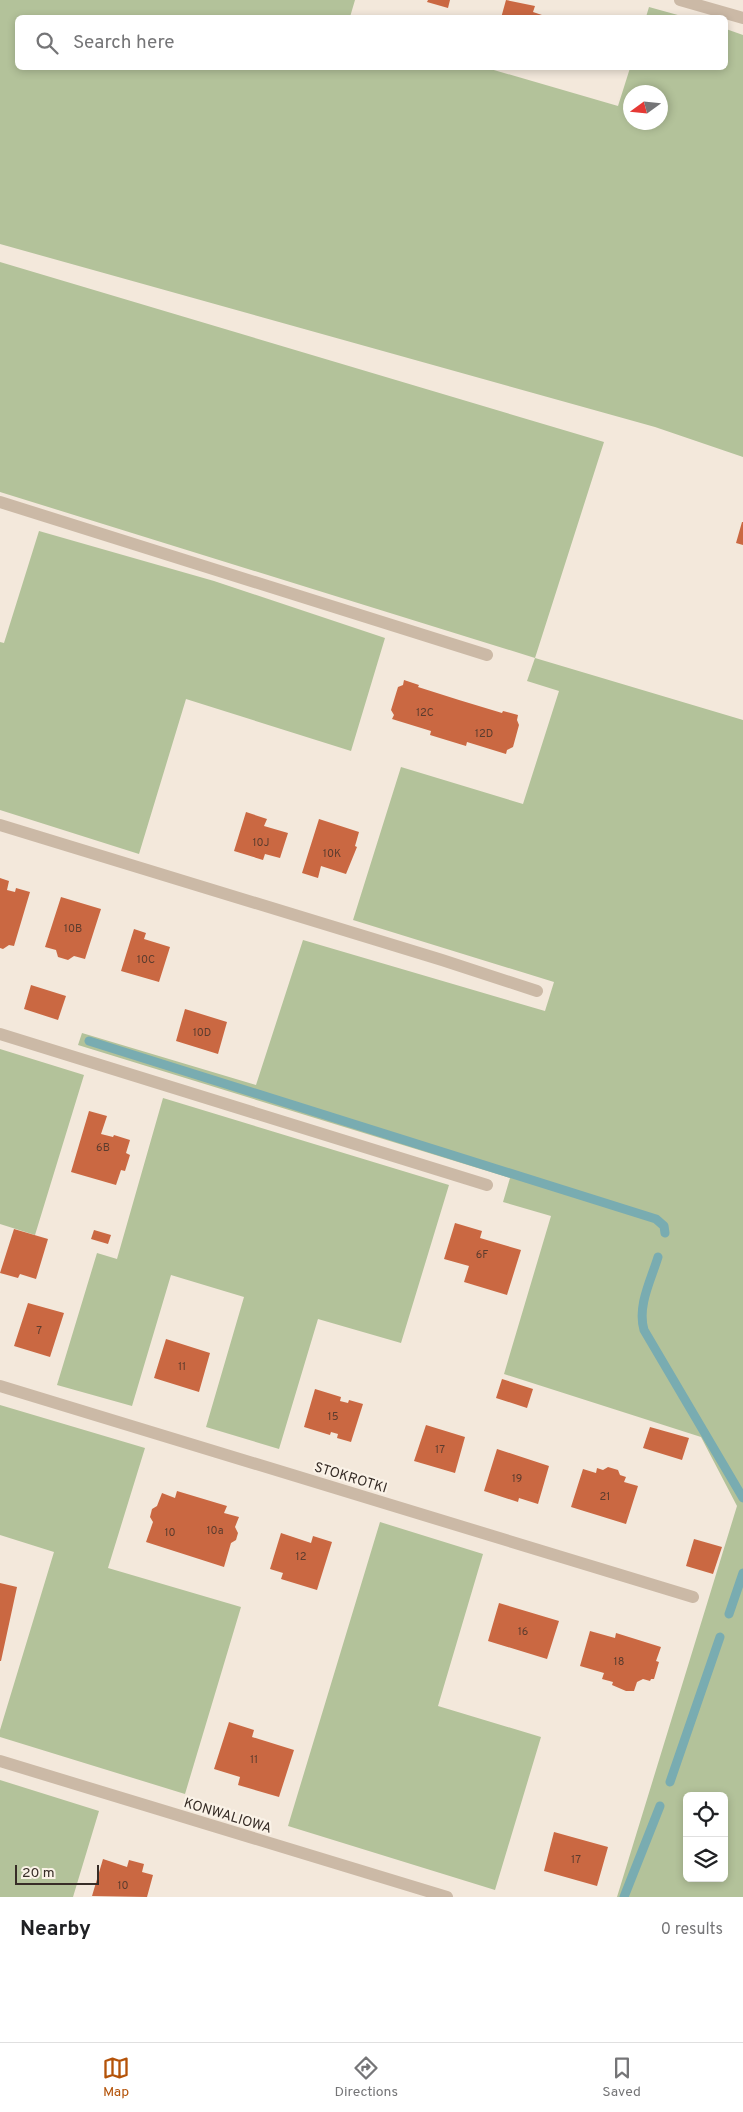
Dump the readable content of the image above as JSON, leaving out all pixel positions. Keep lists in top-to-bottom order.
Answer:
{
  "streets": {
    "street": ["STOKROTKI", "KONWALIOWA"]
  },
  "house_numbers": [
    "12C",
    "12D",
    "10J",
    "10K",
    "10B",
    "10C",
    "10D",
    "6B",
    "6F",
    "7",
    "11",
    "15",
    "17",
    "19",
    "21",
    "10a",
    "10",
    "12",
    "16",
    "18",
    "11",
    "17",
    "10"
  ],
  "scale_bar": "20 m",
  "north": "left",
  "page": {
    "search": "Search here",
    "scale": "20 m",
    "heading": ["Nearby", "0 results"],
    "nav": ["Map", "Directions", "Saved"]
  }
}
